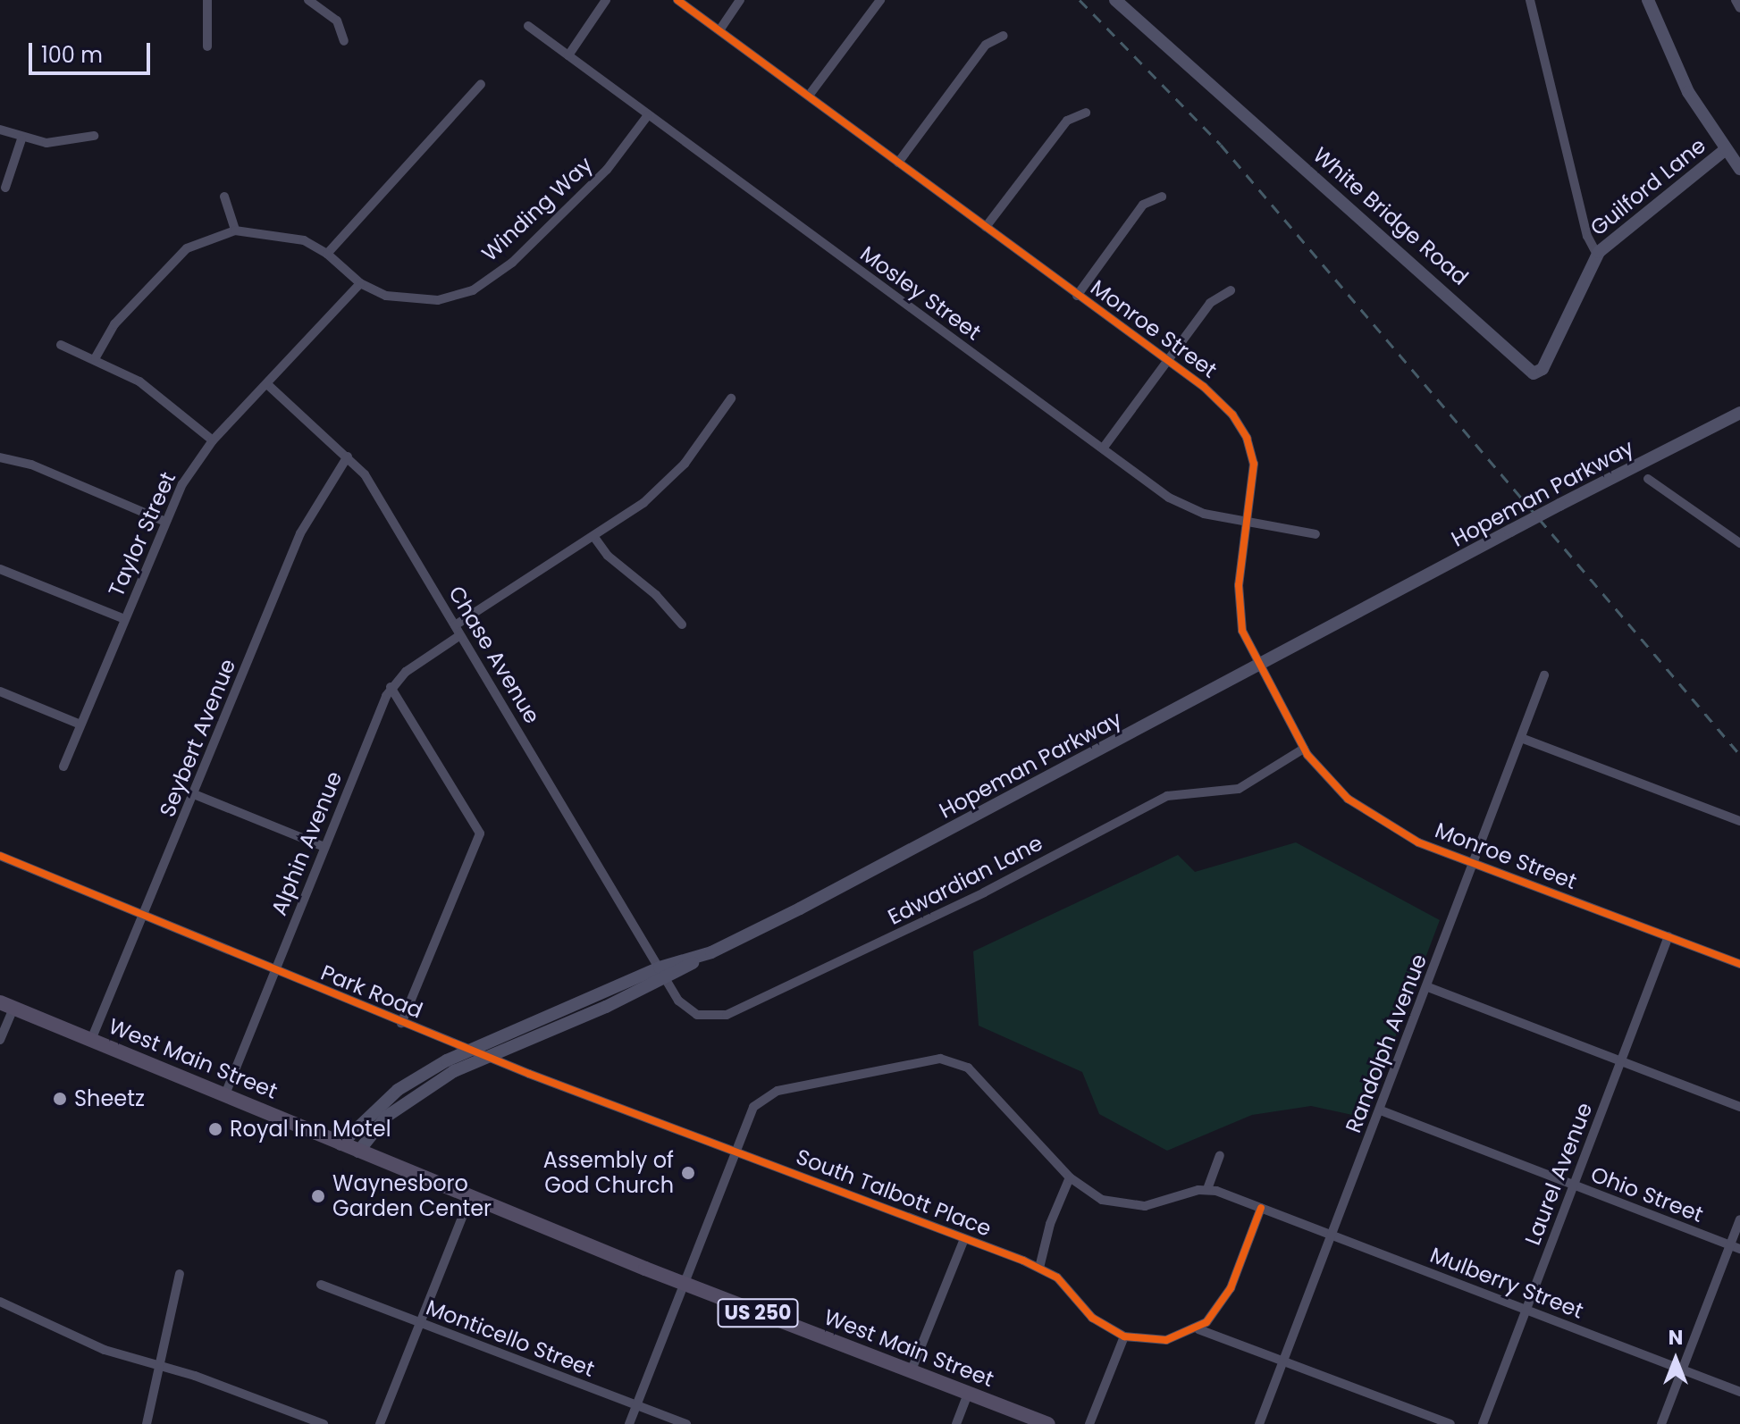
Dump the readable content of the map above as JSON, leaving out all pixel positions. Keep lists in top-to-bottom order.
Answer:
{
  "streets": {
    "main road": [
      "Guilford Lane",
      "White Bridge Road",
      "Hopeman Parkway",
      "West Main Street",
      "US 250"
    ],
    "street": [
      "Winding Way",
      "Mosley Street",
      "Monroe Street",
      "Taylor Street",
      "Chase Avenue",
      "Seybert Avenue",
      "Alphin Avenue",
      "Edwardian Lane",
      "Park Road",
      "Randolph Avenue",
      "Laurel Avenue",
      "South Talbott Place",
      "Ohio Street",
      "Mulberry Street",
      "Monticello Street"
    ]
  },
  "crossings": [
    ["Guilford Lane", "White Bridge Road"],
    ["Winding Way", "Mosley Street"],
    ["Winding Way", "Taylor Street"],
    ["Mosley Street", "Monroe Street"],
    ["Monroe Street", "Hopeman Parkway"],
    ["Monroe Street", "Edwardian Lane"],
    ["Monroe Street", "Randolph Avenue"],
    ["Monroe Street", "Laurel Avenue"],
    ["Hopeman Parkway", "Chase Avenue"],
    ["Hopeman Parkway", "Edwardian Lane"],
    ["Taylor Street", "Chase Avenue"],
    ["Chase Avenue", "Seybert Avenue"],
    ["Chase Avenue", "Alphin Avenue"],
    ["Chase Avenue", "Edwardian Lane"],
    ["Seybert Avenue", "Park Road"],
    ["Seybert Avenue", "West Main Street"],
    ["Alphin Avenue", "Park Road"],
    ["Alphin Avenue", "West Main Street"],
    ["Park Road", "South Talbott Place"],
    ["Randolph Avenue", "Ohio Street"],
    ["Randolph Avenue", "Mulberry Street"],
    ["Laurel Avenue", "Ohio Street"],
    ["Laurel Avenue", "Mulberry Street"]
  ],
  "places": [
    "Sheetz",
    "Royal Inn Motel",
    "Assembly of God Church",
    "Waynesboro Garden Center"
  ],
  "scale_bar": "100 m",
  "north": "top"
}
